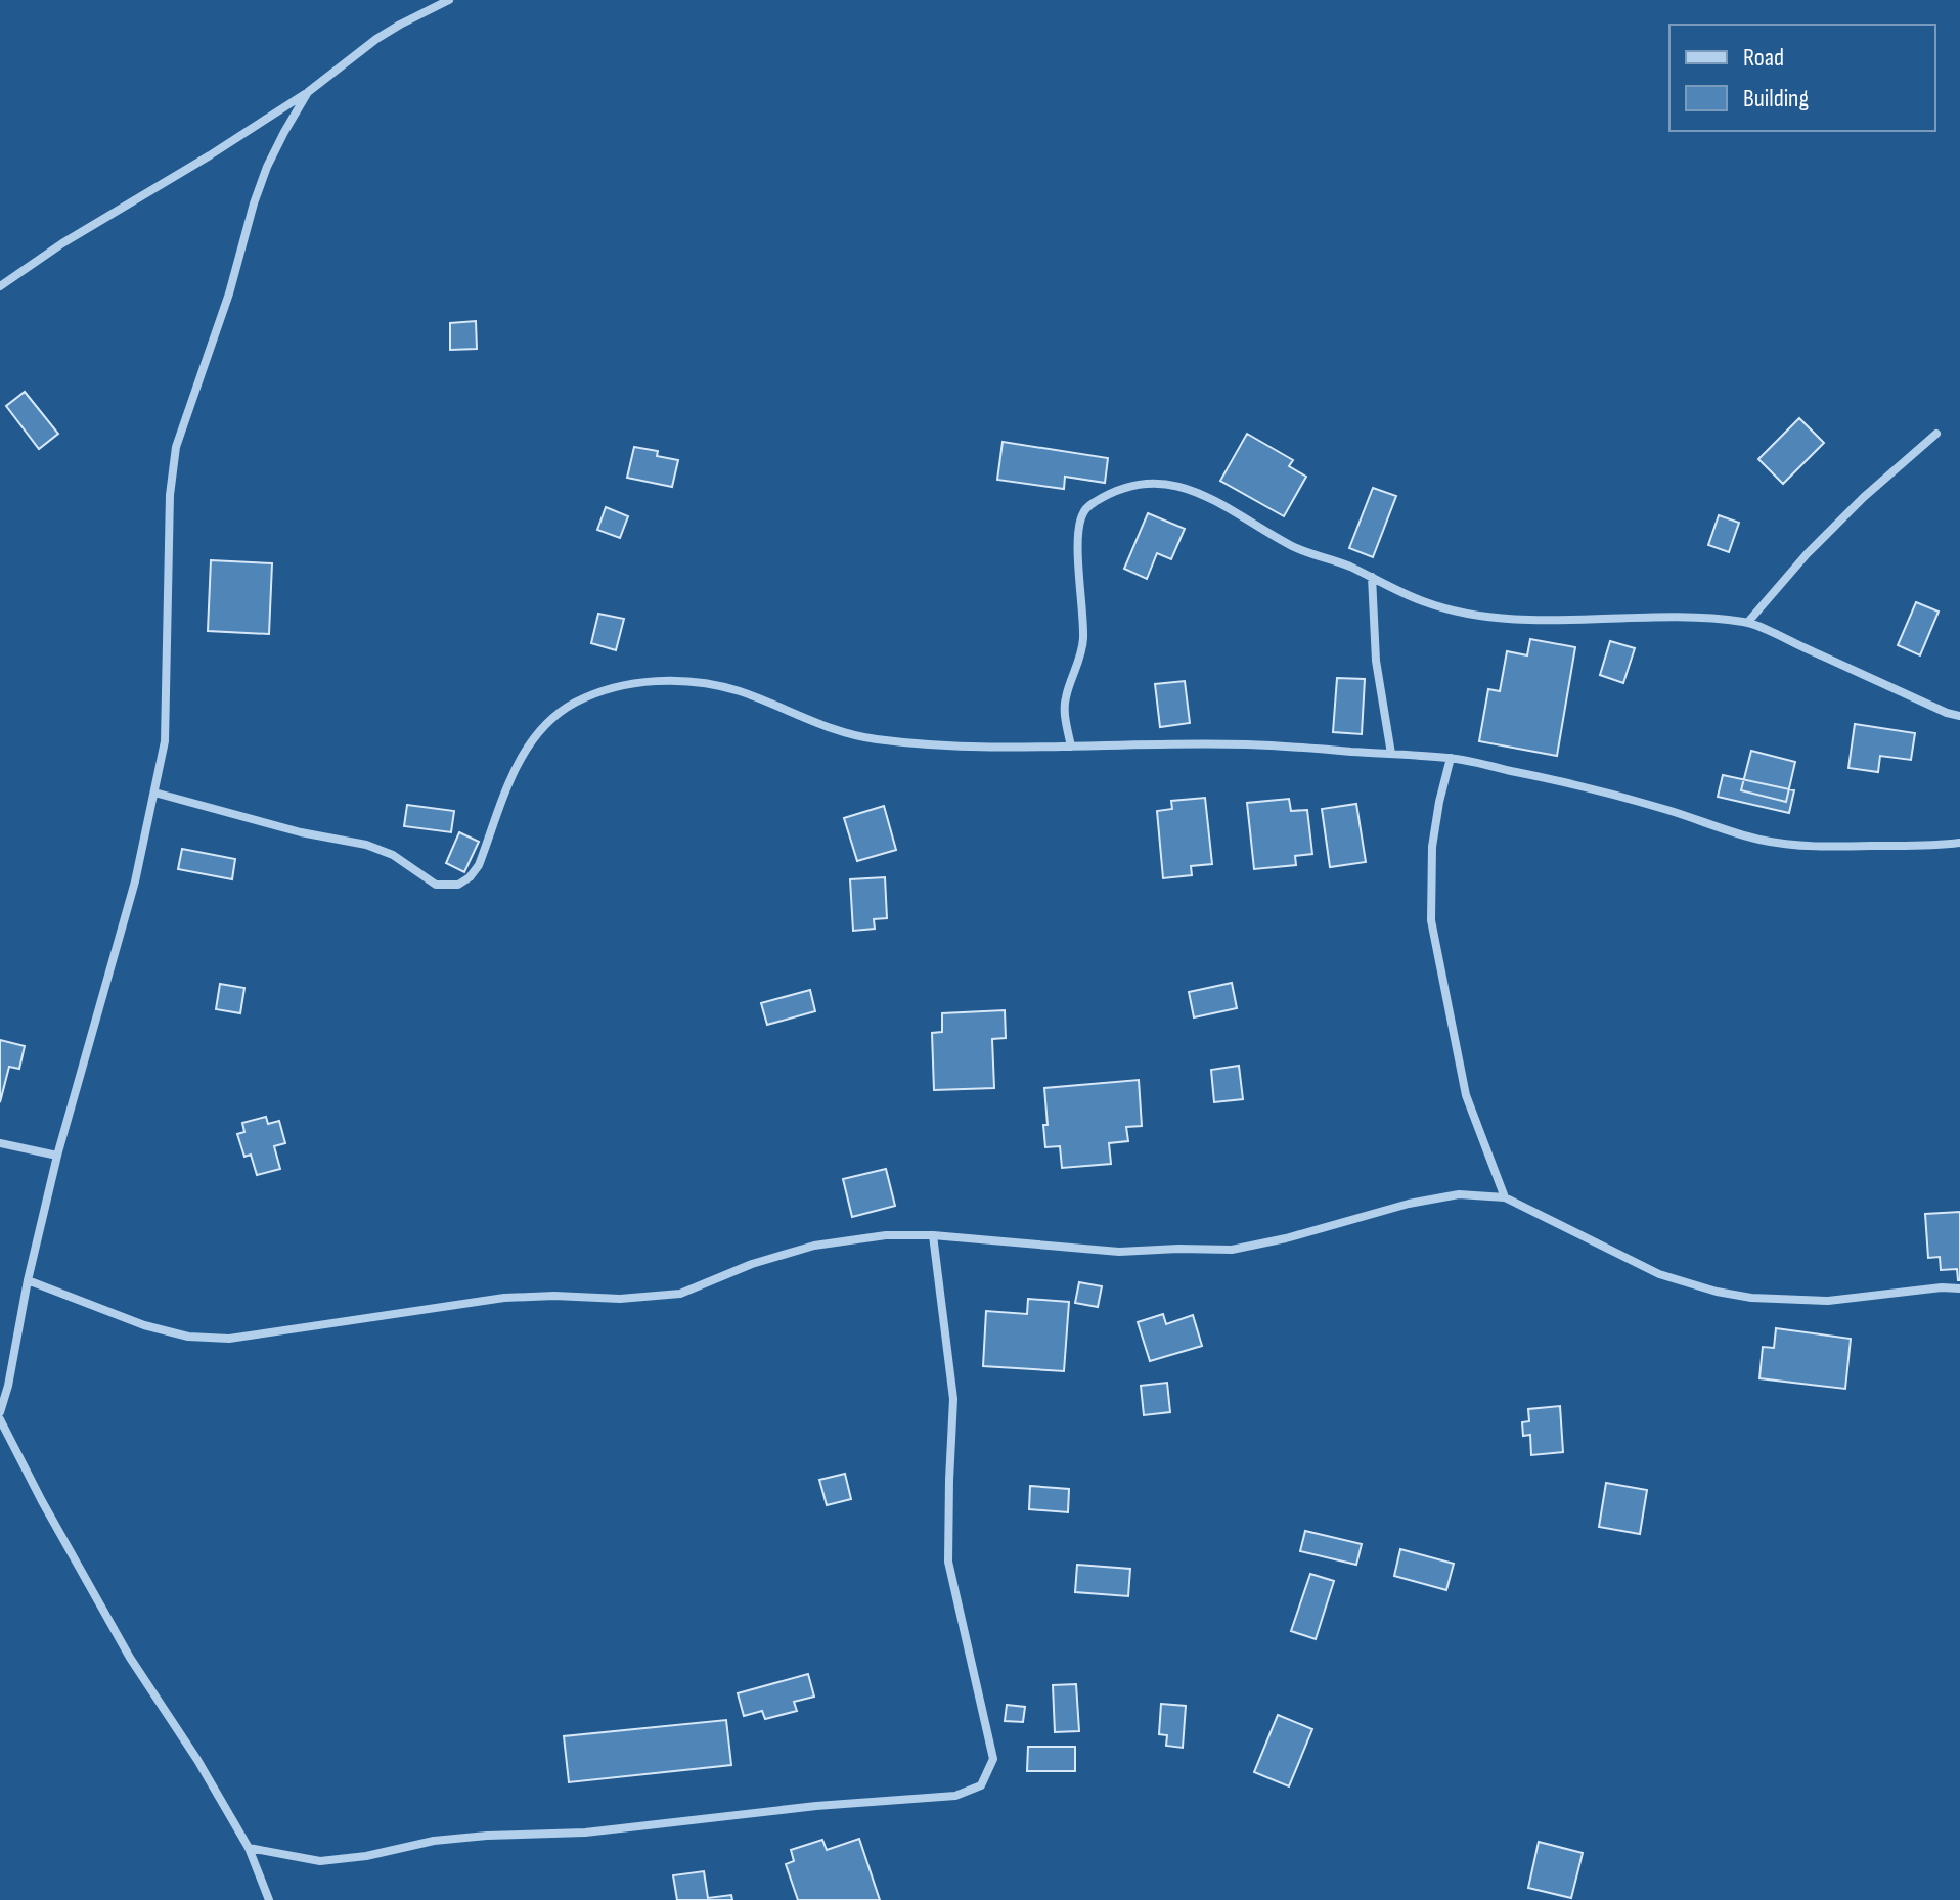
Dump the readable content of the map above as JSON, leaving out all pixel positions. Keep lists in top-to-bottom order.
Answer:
{
  "legend": ["Road", "Building"]
}
